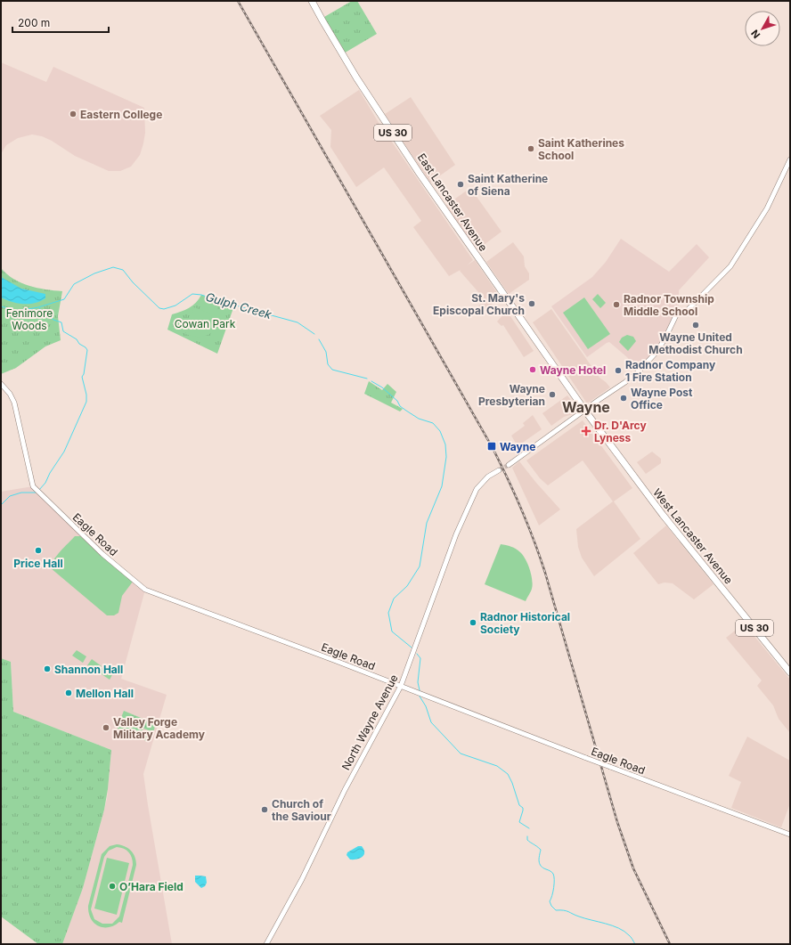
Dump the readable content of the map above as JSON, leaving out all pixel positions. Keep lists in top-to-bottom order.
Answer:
{
  "streets": {
    "highway": ["US 30", "East Lancaster Avenue", "West Lancaster Avenue"],
    "street": ["Eagle Road", "North Wayne Avenue"]
  },
  "crossings": [
    ["East Lancaster Avenue", "West Lancaster Avenue"],
    ["Eagle Road", "North Wayne Avenue"]
  ],
  "districts": ["Wayne"],
  "water": ["Gulph Creek"],
  "parks": ["Fenimore Woods", "Cowan Park"],
  "places": {
    "other": [
      "Eastern College",
      "Saint Katherines School",
      "Saint Katherine of Siena",
      "St. Mary's Episcopal Church",
      "Radnor Township Middle School",
      "Wayne United Methodist Church",
      "Wayne Hotel",
      "Radnor Company 1 Fire Station",
      "Wayne Presbyterian",
      "Wayne Post Office",
      "Price Hall",
      "Radnor Historical Society",
      "Shannon Hall",
      "Mellon Hall",
      "Valley Forge Military Academy",
      "Church of the Saviour",
      "O’Hara Field"
    ],
    "health": ["Dr. D'Arcy Lyness"],
    "transit": ["Wayne"]
  },
  "scale_bar": "200 m",
  "north": "bottom left"
}
